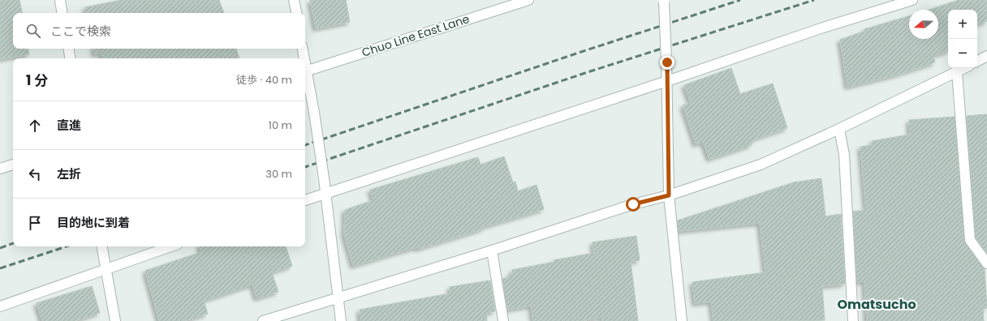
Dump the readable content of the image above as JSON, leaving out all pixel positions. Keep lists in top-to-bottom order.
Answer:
{
  "streets": {
    "street": ["Chuo Line East Lane"]
  },
  "districts": ["Omatsucho"],
  "north": "left",
  "page": {
    "map_buttons": ["+", "−"],
    "search": "ここで検索",
    "heading": ["1 分", "徒歩 · 40 m"],
    "list": [
      ["直進", "10 m"],
      ["左折", "30 m"],
      "目的地に到着"
    ]
  }
}
